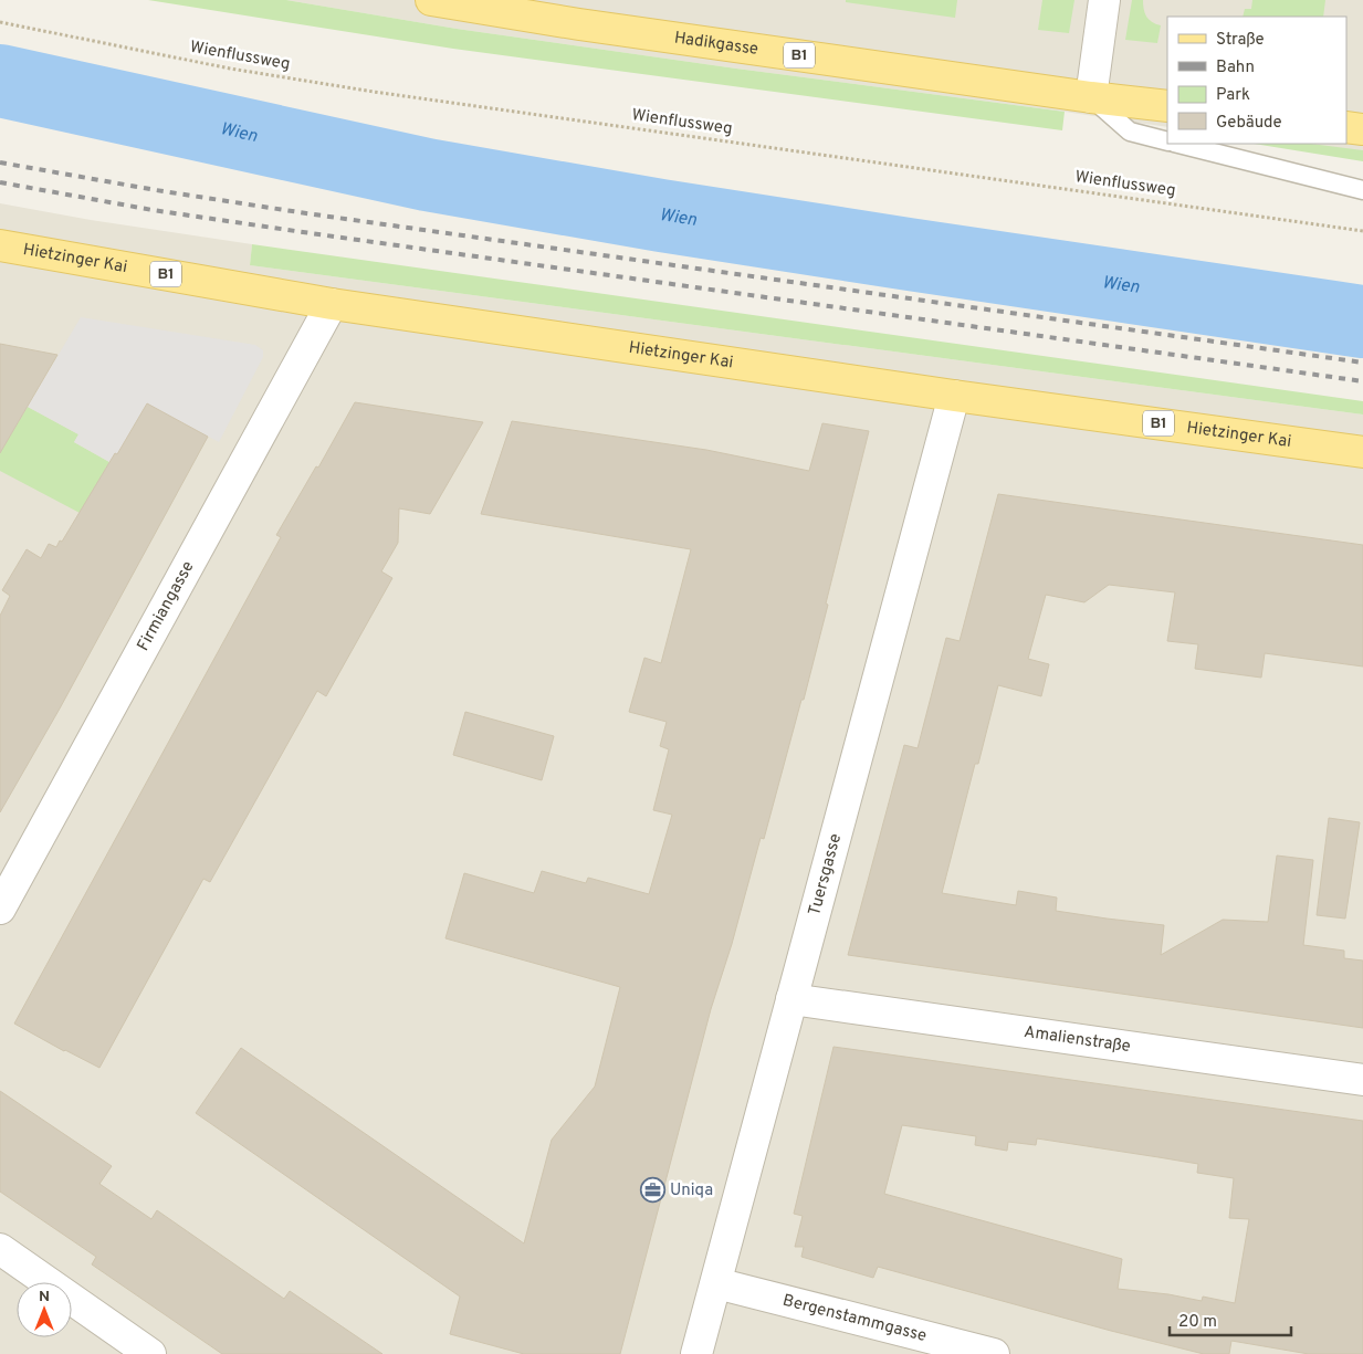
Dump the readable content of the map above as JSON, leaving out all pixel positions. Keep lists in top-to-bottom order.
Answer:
{
  "streets": {
    "main road": ["Hadikgasse", "B1", "Hietzinger Kai"],
    "street": [
      "Firmiangasse",
      "Tuersgasse",
      "Amalienstraße",
      "Bergenstammgasse"
    ],
    "path": ["Wienflussweg"]
  },
  "crossings": [
    ["Hietzinger Kai", "Firmiangasse"],
    ["Hietzinger Kai", "Tuersgasse"],
    ["Tuersgasse", "Amalienstraße"],
    ["Tuersgasse", "Bergenstammgasse"]
  ],
  "water": ["Wien"],
  "places": {
    "office": ["Uniqa"]
  },
  "legend": [
    "Straße",
    "Bahn",
    "Park",
    "Gebäude"
  ],
  "scale_bar": "20 m",
  "north": "top"
}
